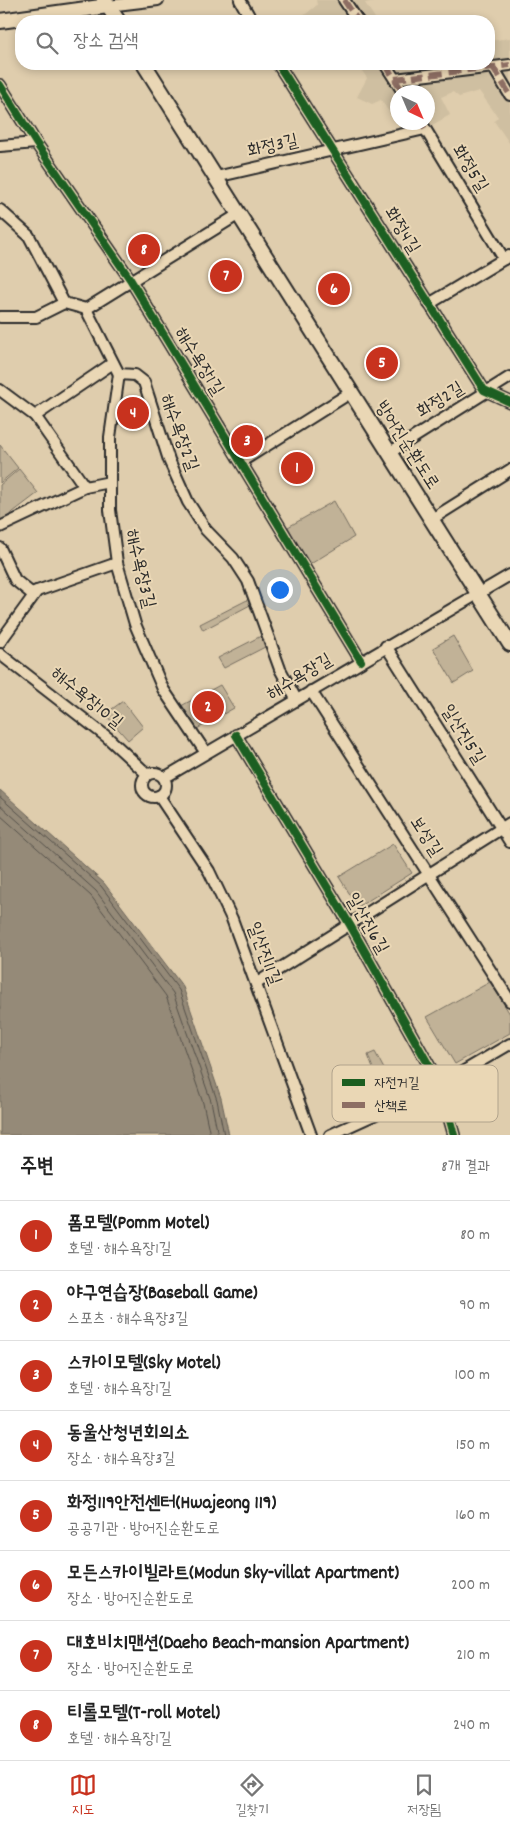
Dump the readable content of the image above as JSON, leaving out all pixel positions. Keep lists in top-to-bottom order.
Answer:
{
  "streets": {
    "main road": ["방어진순환도로"],
    "street": [
      "화정3길",
      "화정5길",
      "화정4길",
      "해수욕장1길",
      "화정2길",
      "해수욕장2길",
      "해수욕장3길",
      "해수욕장길",
      "해수욕장10길",
      "일산진5길",
      "보성길",
      "일산진6길",
      "일산진11길"
    ]
  },
  "crossings": [
    ["화정3길", "화정4길"],
    ["화정3길", "방어진순환도로"],
    ["화정4길", "화정2길"],
    ["해수욕장1길", "해수욕장길"],
    ["화정2길", "방어진순환도로"],
    ["해수욕장2길", "해수욕장3길"],
    ["해수욕장2길", "해수욕장길"],
    ["방어진순환도로", "해수욕장길"],
    ["해수욕장3길", "해수욕장길"],
    ["해수욕장길", "해수욕장10길"],
    ["해수욕장길", "일산진5길"],
    ["해수욕장길", "보성길"],
    ["해수욕장길", "일산진6길"],
    ["해수욕장길", "일산진11길"],
    ["해수욕장10길", "일산진11길"]
  ],
  "legend": ["자전거길", "산책로"],
  "north": "bottom right",
  "page": {
    "search": "장소 검색",
    "pins": [
      "8",
      "7",
      "6",
      "5",
      "4",
      "3",
      "1",
      "2"
    ],
    "heading": ["주변", "8개 결과"],
    "list": [
      {
        "mark": "1",
        "name": "폼모텔(Pomm Motel)",
        "note": "호텔 · 해수욕장1길",
        "value": "80 m"
      },
      {
        "mark": "2",
        "name": "야구연습장(Baseball Game)",
        "note": "스포츠 · 해수욕장3길",
        "value": "90 m"
      },
      {
        "mark": "3",
        "name": "스카이모텔(Sky Motel)",
        "note": "호텔 · 해수욕장1길",
        "value": "100 m"
      },
      {
        "mark": "4",
        "name": "동울산청년회의소",
        "note": "장소 · 해수욕장3길",
        "value": "150 m"
      },
      {
        "mark": "5",
        "name": "화정119안전센터(Hwajeong 119)",
        "note": "공공기관 · 방어진순환도로",
        "value": "160 m"
      },
      {
        "mark": "6",
        "name": "모든스카이빌라트(Modun Sky-villat Apartment)",
        "note": "장소 · 방어진순환도로",
        "value": "200 m"
      },
      {
        "mark": "7",
        "name": "대호비치맨션(Daeho Beach-mansion Apartment)",
        "note": "장소 · 방어진순환도로",
        "value": "210 m"
      },
      {
        "mark": "8",
        "name": "티롤모텔(T-roll Motel)",
        "note": "호텔 · 해수욕장1길",
        "value": "240 m"
      }
    ],
    "nav": ["지도", "길찾기", "저장됨"]
  }
}
